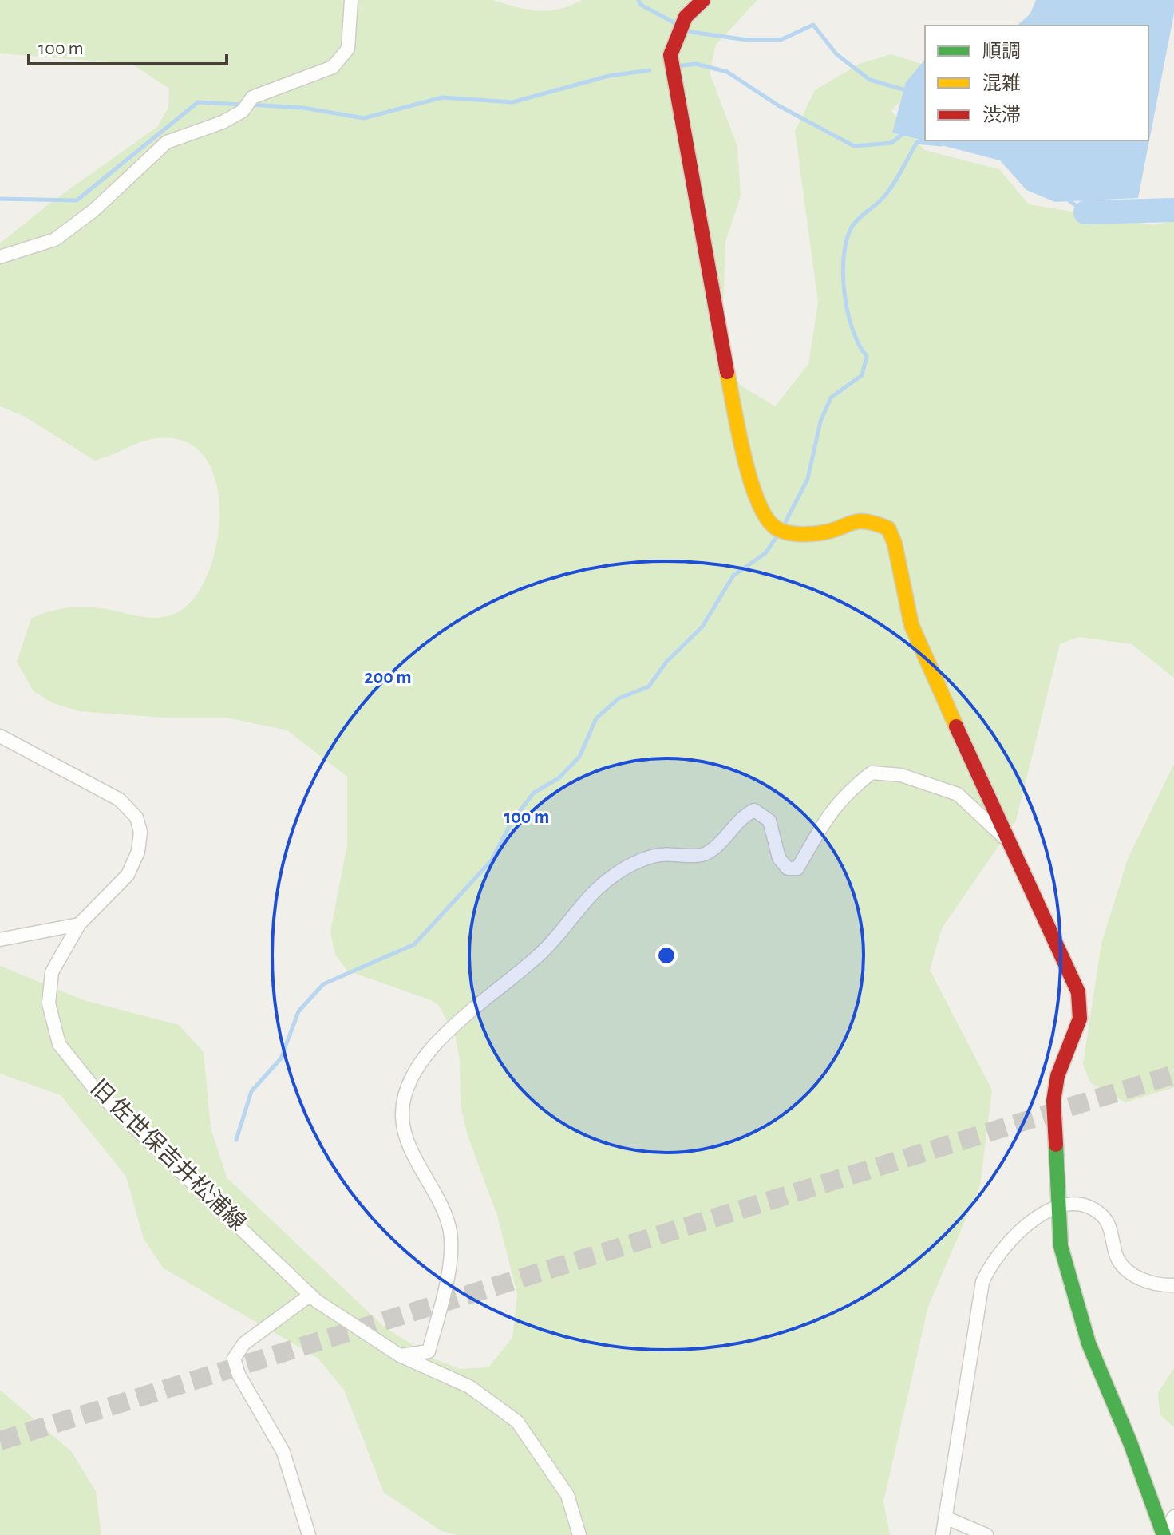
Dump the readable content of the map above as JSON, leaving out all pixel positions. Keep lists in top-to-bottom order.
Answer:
{
  "streets": {
    "street": ["旧 佐世保吉井松浦線"]
  },
  "legend": ["順調", "混雑", "渋滞"],
  "scale_bar": "100 m",
  "rings": ["200 m", "100 m"]
}
